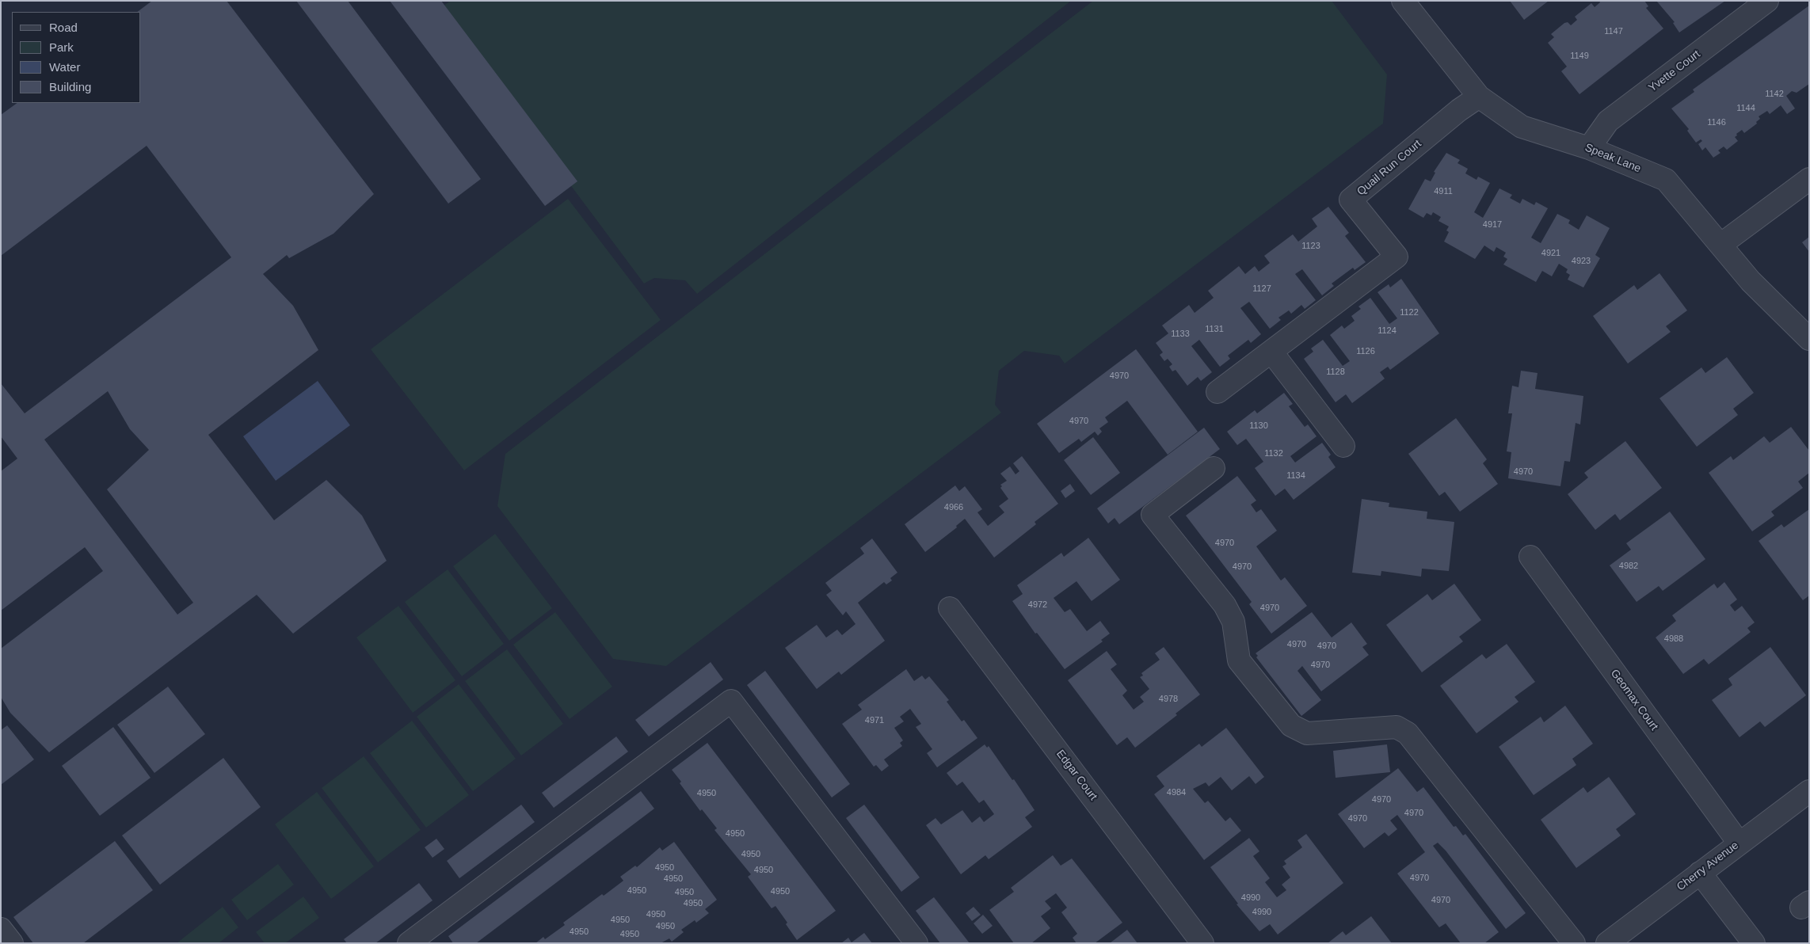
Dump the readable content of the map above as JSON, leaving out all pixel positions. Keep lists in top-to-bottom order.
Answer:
{
  "streets": {
    "street": [
      "Yvette Court",
      "Speak Lane",
      "Quail Run Court",
      "Geomax Court",
      "Edgar Court",
      "Cherry Avenue"
    ]
  },
  "crossings": [
    ["Yvette Court", "Speak Lane"],
    ["Speak Lane", "Quail Run Court"],
    ["Geomax Court", "Cherry Avenue"]
  ],
  "house_numbers": [
    "1147",
    "1149",
    "1142",
    "1144",
    "1146",
    "4911",
    "4917",
    "1123",
    "4921",
    "4923",
    "1127",
    "1122",
    "1131",
    "1124",
    "1133",
    "1126",
    "1128",
    "4970",
    "4970",
    "1130",
    "1132",
    "4970",
    "1134",
    "4966",
    "4970",
    "4982",
    "4970",
    "4972",
    "4970",
    "4988",
    "4970",
    "4970",
    "4970",
    "4978",
    "4971",
    "4984",
    "4950",
    "4970",
    "4970",
    "4970",
    "4950",
    "4950",
    "4950",
    "4950",
    "4970",
    "4950",
    "4950",
    "4950",
    "4950",
    "4990",
    "4970",
    "4950",
    "4990",
    "4950",
    "4950",
    "4950",
    "4950",
    "4950"
  ],
  "legend": [
    "Road",
    "Park",
    "Water",
    "Building"
  ]
}
